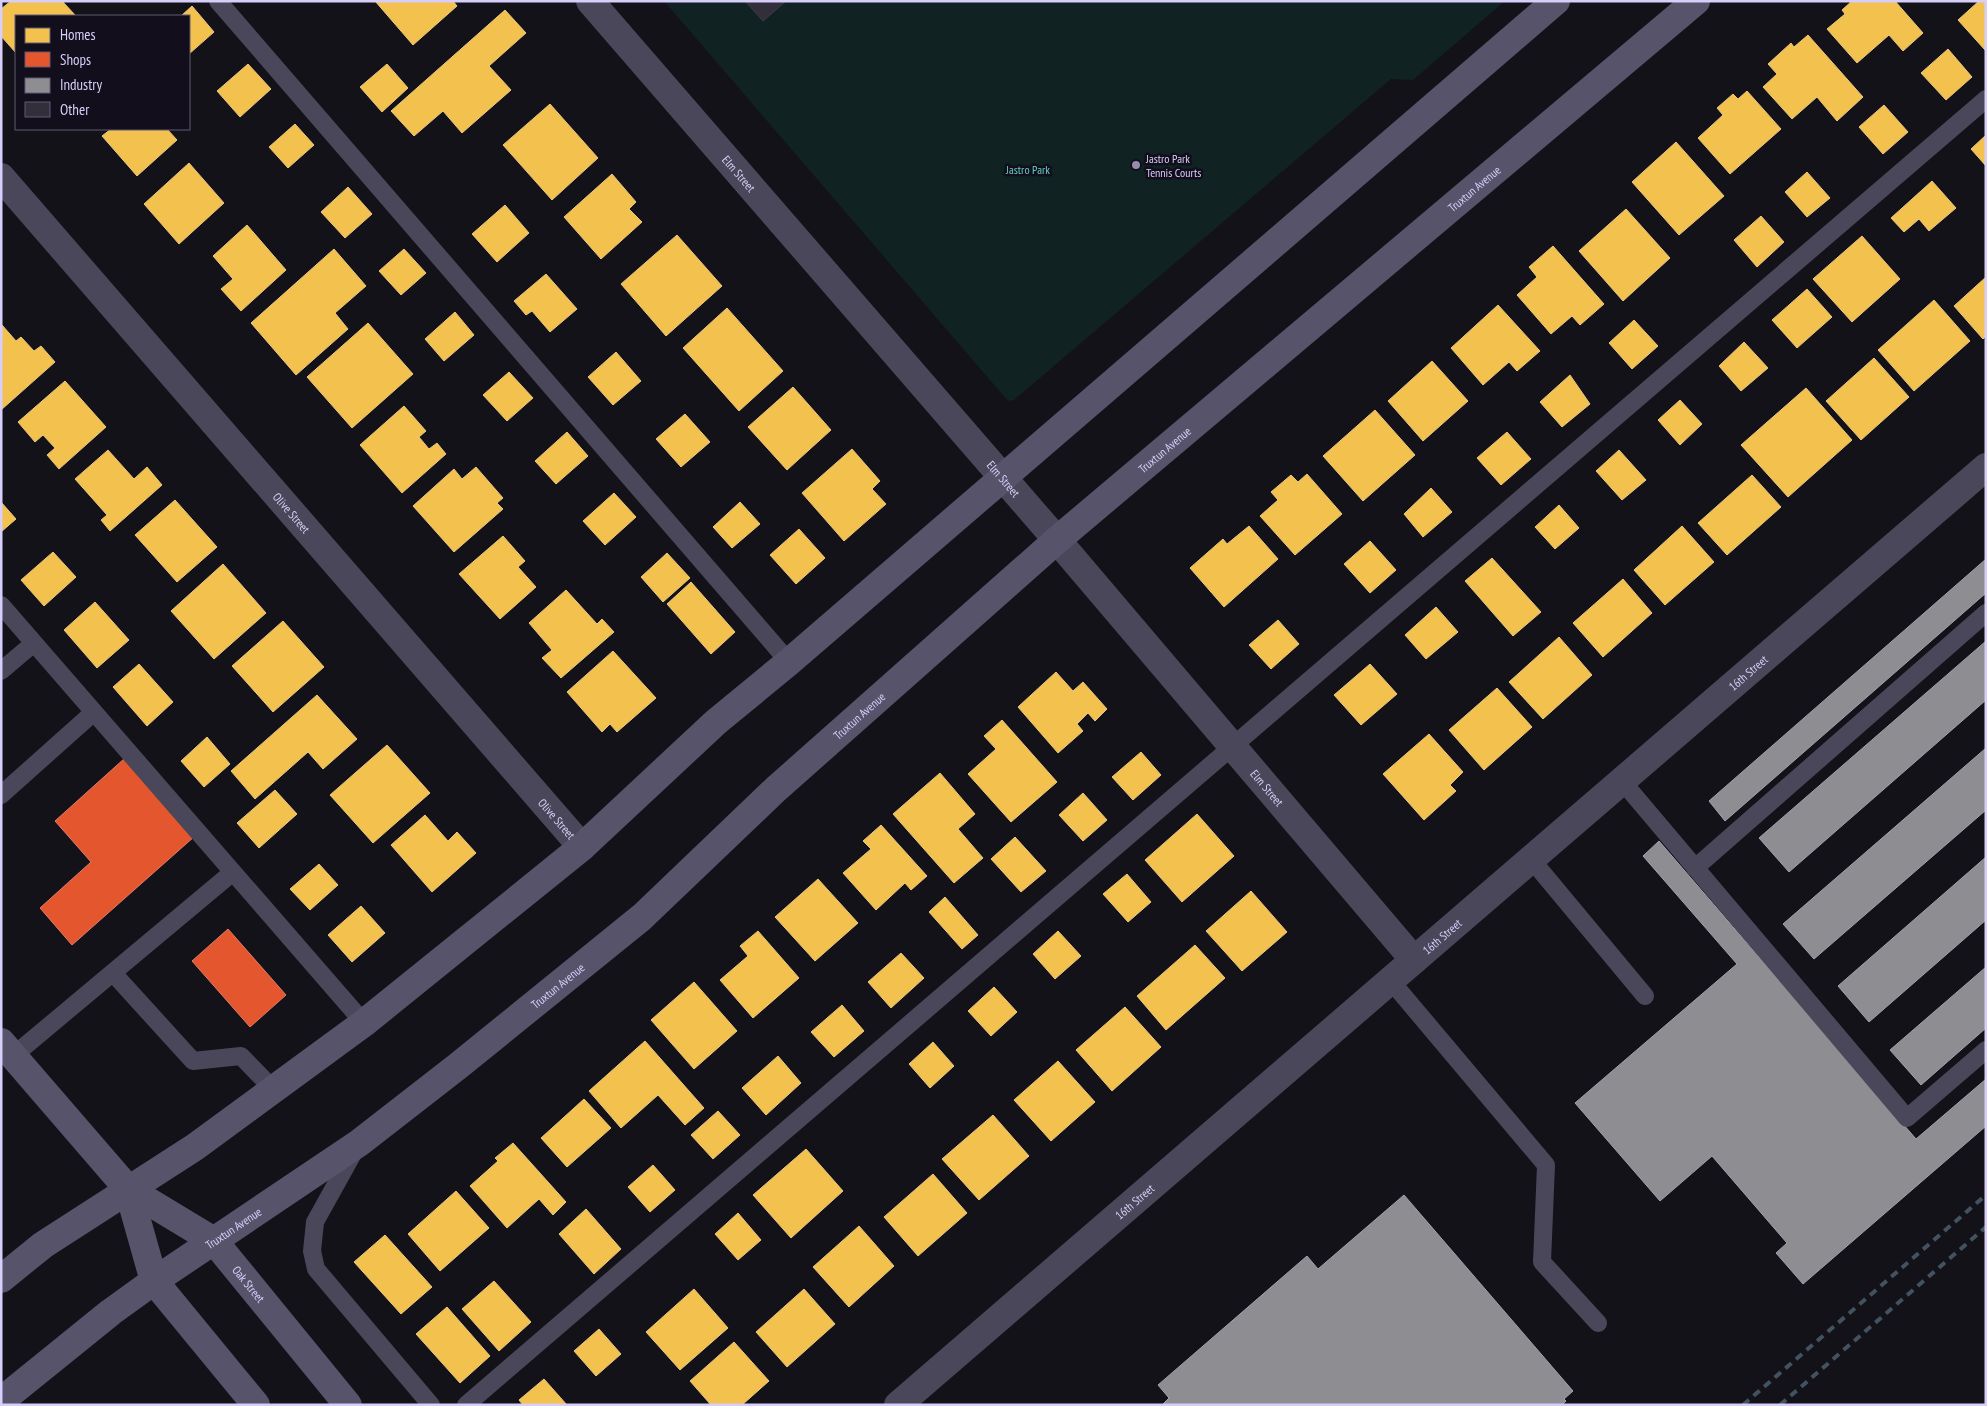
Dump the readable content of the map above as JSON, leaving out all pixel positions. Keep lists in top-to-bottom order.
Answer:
{
  "streets": {
    "main road": ["Truxtun Avenue", "Oak Street"],
    "street": ["Elm Street", "Olive Street", "16th Street"]
  },
  "crossings": [
    ["Elm Street", "Truxtun Avenue"],
    ["Elm Street", "16th Street"],
    ["Truxtun Avenue", "Oak Street"]
  ],
  "parks": ["Jastro Park"],
  "places": ["Jastro Park Tennis Courts"],
  "legend": [
    "Homes",
    "Shops",
    "Industry",
    "Other"
  ]
}
